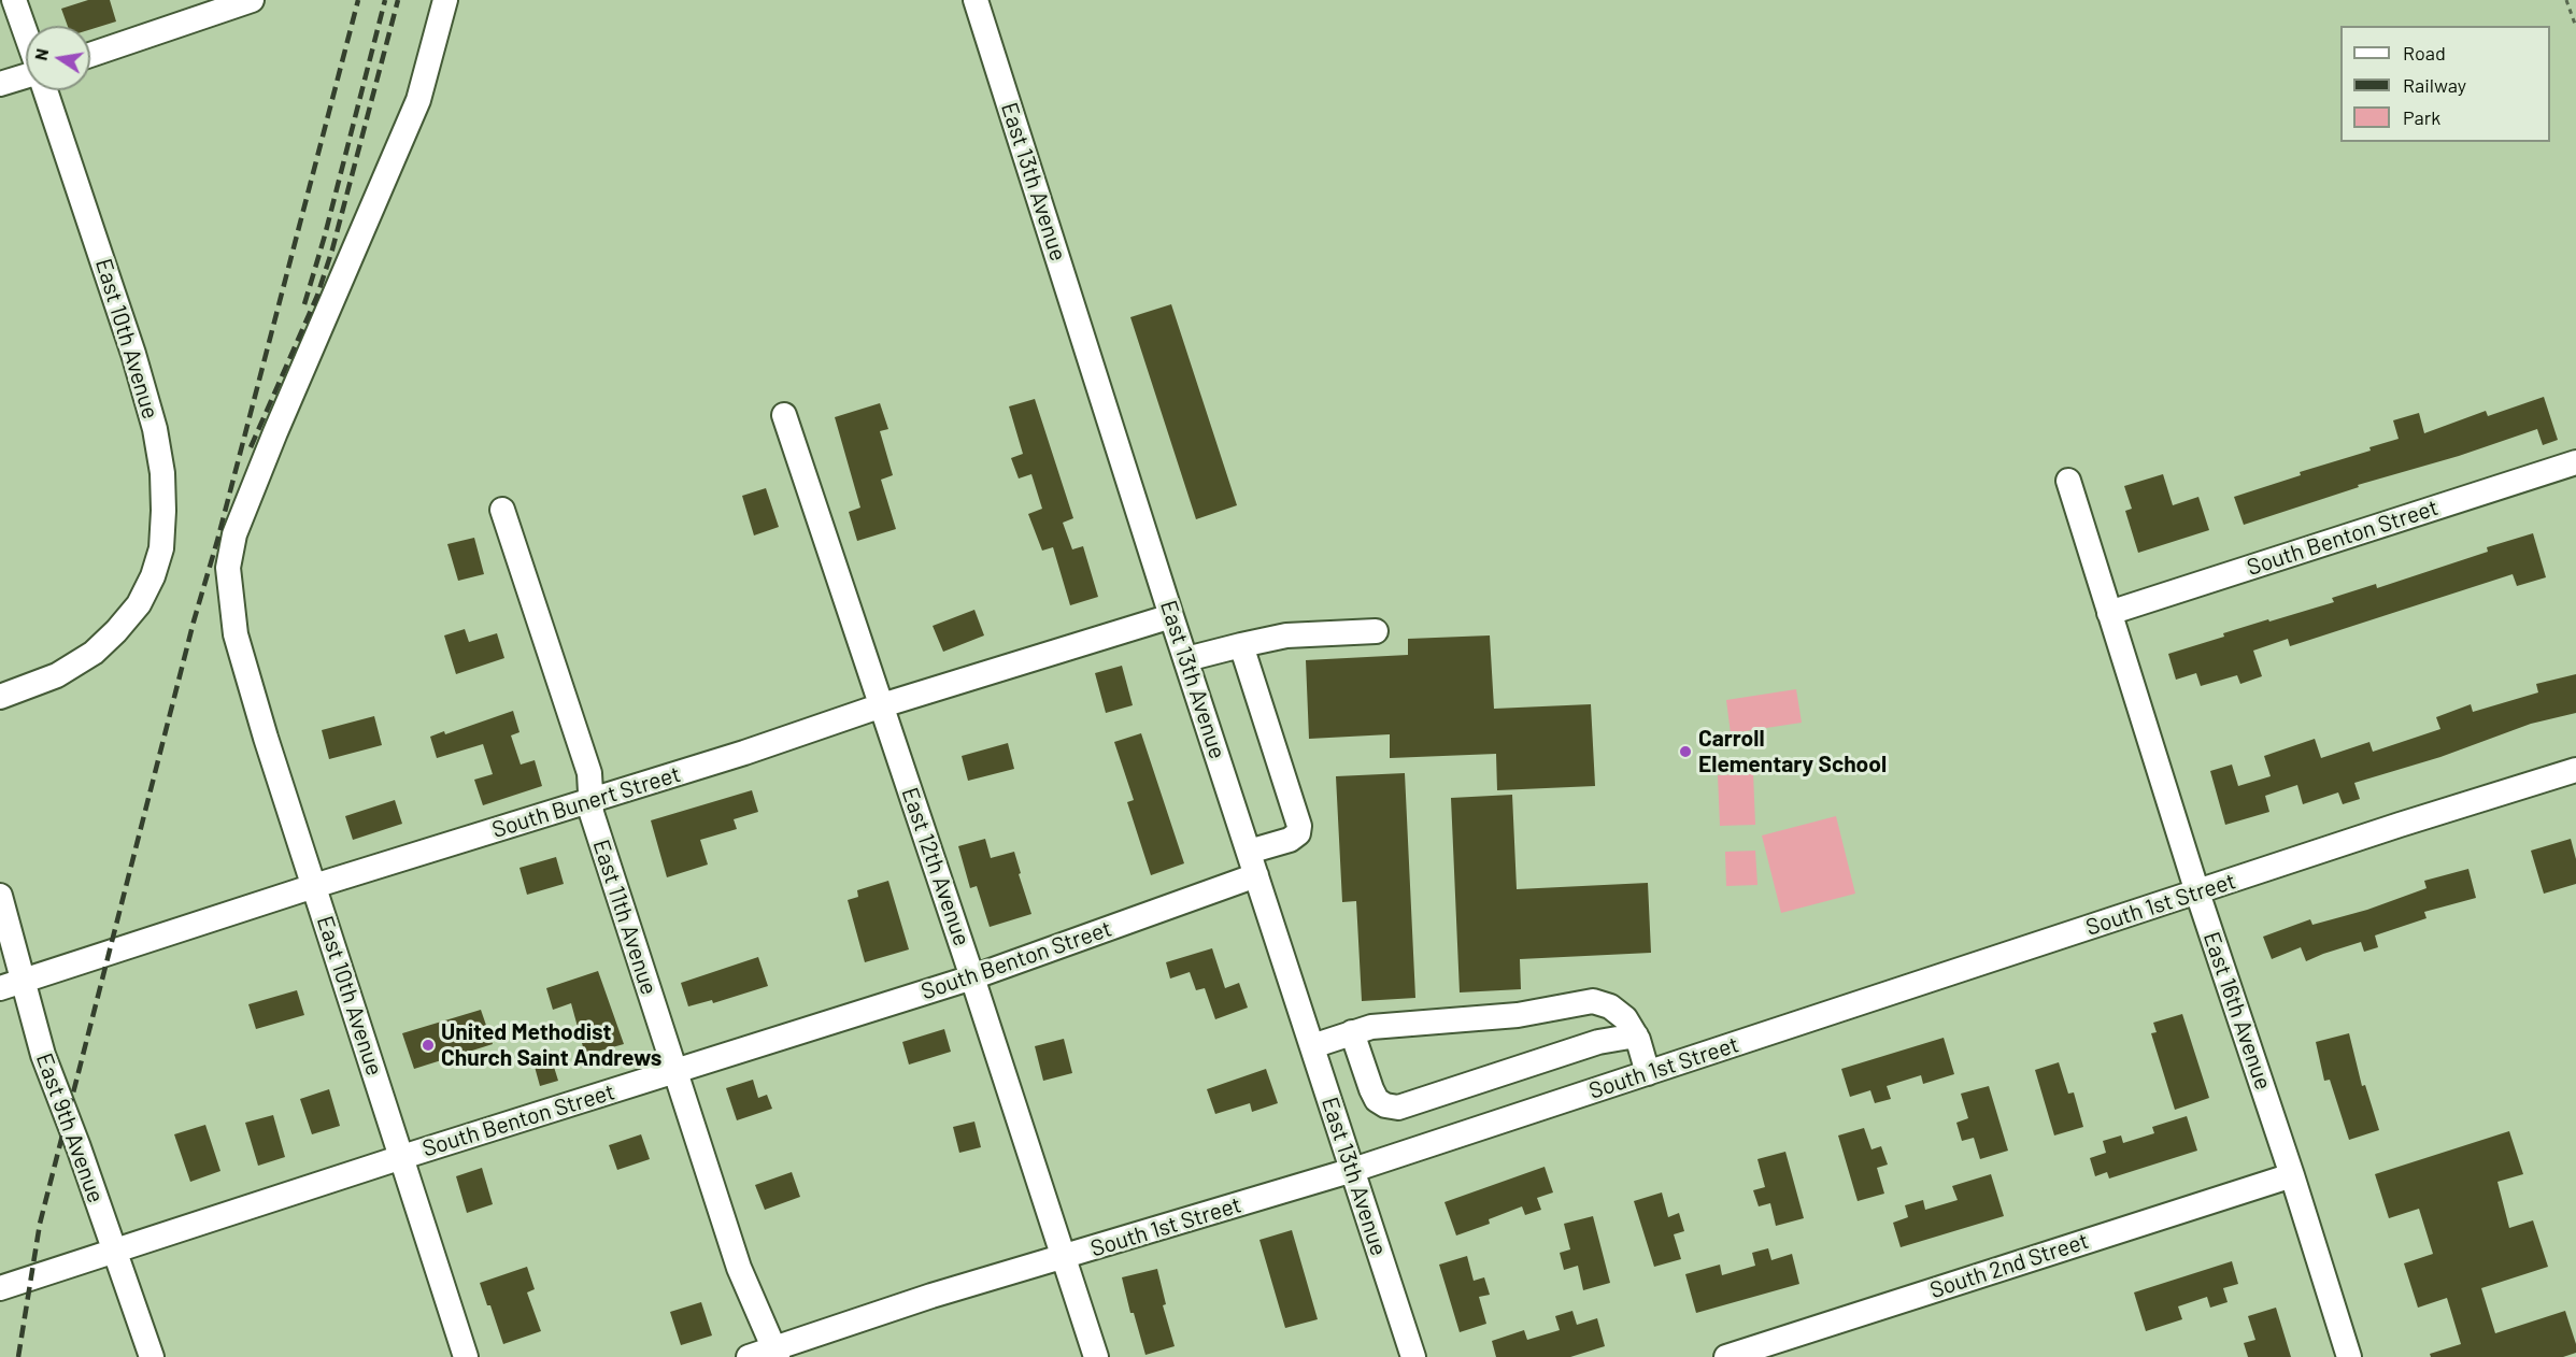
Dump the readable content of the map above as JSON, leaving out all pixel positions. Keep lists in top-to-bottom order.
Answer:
{
  "streets": {
    "street": [
      "East 13th Avenue",
      "East 10th Avenue",
      "South Benton Street",
      "South Bunert Street",
      "East 12th Avenue",
      "South 1st Street",
      "East 11th Avenue",
      "East 16th Avenue",
      "East 9th Avenue",
      "South 2nd Street"
    ]
  },
  "crossings": [
    ["East 13th Avenue", "South Benton Street"],
    ["East 13th Avenue", "South Bunert Street"],
    ["East 13th Avenue", "South 1st Street"],
    ["East 10th Avenue", "South Benton Street"],
    ["East 10th Avenue", "South Bunert Street"],
    ["South Benton Street", "East 12th Avenue"],
    ["South Benton Street", "East 11th Avenue"],
    ["South Benton Street", "East 16th Avenue"],
    ["South Benton Street", "East 9th Avenue"],
    ["South Bunert Street", "East 12th Avenue"],
    ["South Bunert Street", "East 11th Avenue"],
    ["South Bunert Street", "East 9th Avenue"],
    ["East 12th Avenue", "South 1st Street"],
    ["South 1st Street", "East 11th Avenue"],
    ["South 1st Street", "East 16th Avenue"],
    ["East 16th Avenue", "South 2nd Street"]
  ],
  "places": ["Carroll Elementary School", "United Methodist Church Saint Andrews"],
  "legend": ["Road", "Railway", "Park"],
  "north": "left"
}
